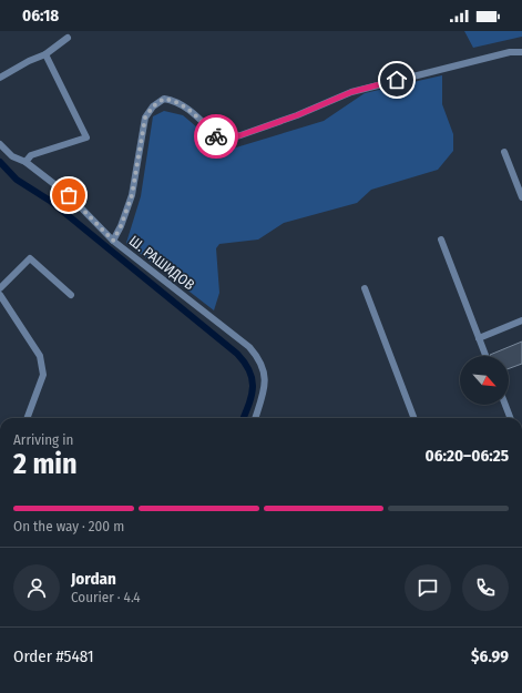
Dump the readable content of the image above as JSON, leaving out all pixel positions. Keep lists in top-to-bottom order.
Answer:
{
  "streets": {
    "street": ["Ш. РАШИДОВ"]
  },
  "north": "bottom right",
  "page": {
    "status": "06:18",
    "heading": ["2 min", "Arriving in", "06:20–06:25"],
    "panel": [
      "Jordan",
      "Courier · 4.4",
      "Order #5481",
      "$6.99"
    ],
    "bar": "On the way · 200 m"
  }
}
